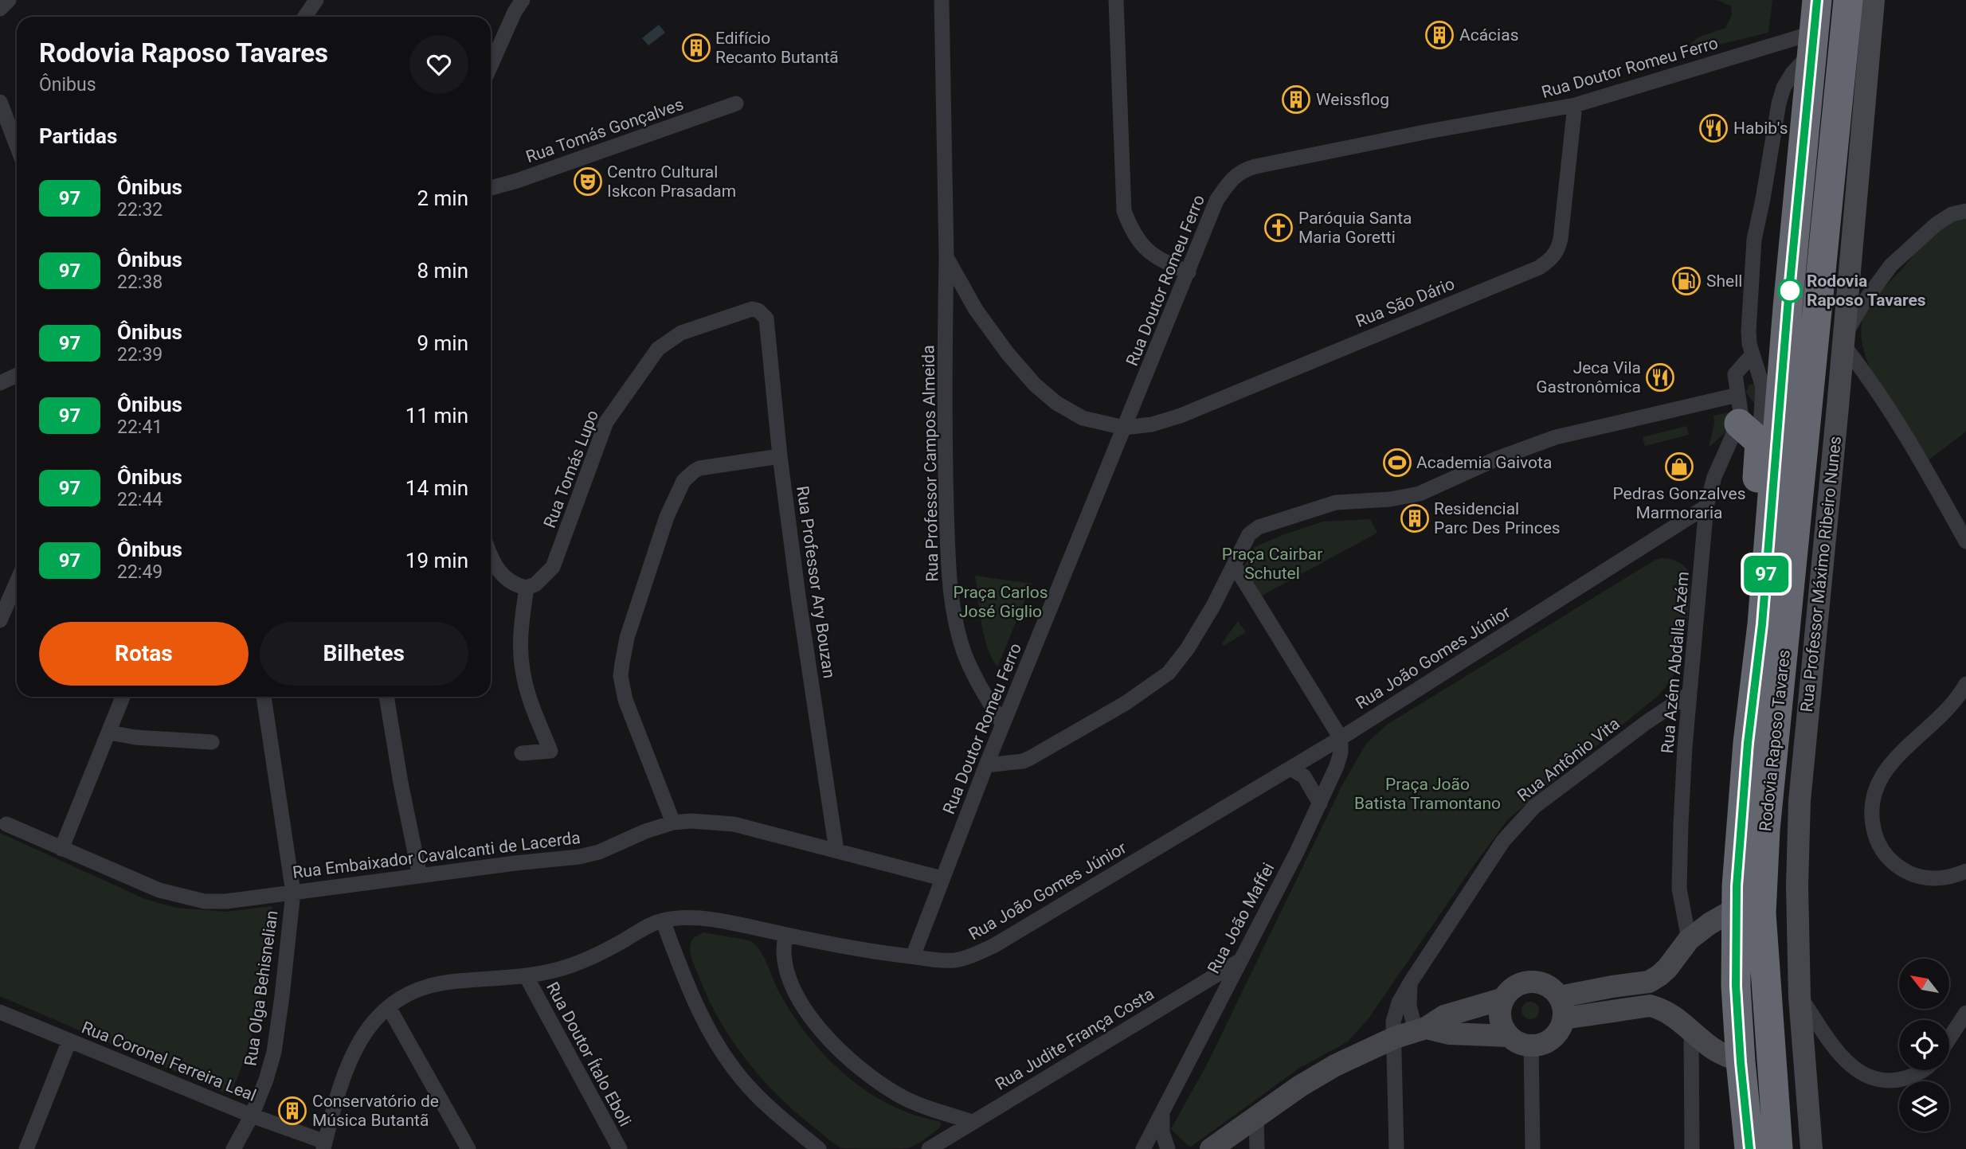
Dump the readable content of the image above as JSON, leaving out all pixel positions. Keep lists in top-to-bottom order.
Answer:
{
  "streets": {
    "highway": ["Rodovia Raposo Tavares"],
    "main road": ["Rua Professor Máximo Ribeiro Nunes"],
    "street": [
      "Rua Doutor Romeu Ferro",
      "Rua Tomás Gonçalves",
      "Rua São Dário",
      "Rua Professor Campos Almeida",
      "Rua Tomás Lupo",
      "Rua Professor Ary Bouzan",
      "Rua João Gomes Júnior",
      "Rua Azém Abdalla Azém",
      "Rua Antônio Vita",
      "Rua Embaixador Cavalcanti de Lacerda",
      "Rua João Maffei",
      "Rua Olga Behisnelian",
      "Rua Judite França Costa",
      "Rua Doutor Ítalo Eboli",
      "Rua Coronel Ferreira Leal"
    ]
  },
  "crossings": [
    ["Rua Doutor Romeu Ferro", "Rua São Dário"],
    ["Rua Doutor Romeu Ferro", "Rua Professor Campos Almeida"],
    ["Rua Doutor Romeu Ferro", "Rua João Gomes Júnior"],
    ["Rua Doutor Romeu Ferro", "Rua Azém Abdalla Azém"],
    ["Rua Doutor Romeu Ferro", "Rodovia Raposo Tavares"],
    ["Rua Doutor Romeu Ferro", "Rua Embaixador Cavalcanti de Lacerda"],
    ["Rua São Dário", "Rua Professor Campos Almeida"],
    ["Rua Tomás Lupo", "Rua Professor Ary Bouzan"],
    ["Rua Professor Ary Bouzan", "Rua Embaixador Cavalcanti de Lacerda"],
    ["Rua João Gomes Júnior", "Rua Azém Abdalla Azém"],
    ["Rua João Gomes Júnior", "Rua João Maffei"],
    ["Rua João Gomes Júnior", "Rua Doutor Ítalo Eboli"],
    ["Rua João Gomes Júnior", "Rua Coronel Ferreira Leal"],
    ["Rua Azém Abdalla Azém", "Rodovia Raposo Tavares"],
    ["Rua Azém Abdalla Azém", "Rua Antônio Vita"],
    ["Rua Embaixador Cavalcanti de Lacerda", "Rua Olga Behisnelian"],
    ["Rua João Maffei", "Rua Judite França Costa"],
    ["Rua Olga Behisnelian", "Rua Coronel Ferreira Leal"]
  ],
  "parks": ["Praça Cairbar Schutel", "Praça Carlos José Giglio", "Praça João Batista Tramontano"],
  "places": {
    "building": [
      "Acácias",
      "Edifício Recanto Butantã",
      "Weissflog",
      "Residencial Parc Des Princes",
      "Conservatório de Música Butantã"
    ],
    "restaurant": ["Habib's", "Jeca Vila Gastronômica"],
    "theatre": ["Centro Cultural Iskcon Prasadam"],
    "church": ["Paróquia Santa Maria Goretti"],
    "fuel station": ["Shell"],
    "other": ["Rodovia Raposo Tavares"],
    "sports": ["Academia Gaivota"],
    "shop": ["Pedras Gonzalves Marmoraria"]
  },
  "lines": ["bus line 97"],
  "north": "top left",
  "page": {
    "on_map": "97",
    "heading": [
      ["Rodovia Raposo Tavares", "Ônibus"],
      "Partidas"
    ],
    "list": [
      {
        "mark": "97",
        "name": "Ônibus",
        "note": "22:32",
        "value": "2 min"
      },
      {
        "mark": "97",
        "name": "Ônibus",
        "note": "22:38",
        "value": "8 min"
      },
      {
        "mark": "97",
        "name": "Ônibus",
        "note": "22:39",
        "value": "9 min"
      },
      {
        "mark": "97",
        "name": "Ônibus",
        "note": "22:41",
        "value": "11 min"
      },
      {
        "mark": "97",
        "name": "Ônibus",
        "note": "22:44",
        "value": "14 min"
      },
      {
        "mark": "97",
        "name": "Ônibus",
        "note": "22:49",
        "value": "19 min"
      }
    ],
    "buttons": ["Rotas", "Bilhetes"]
  }
}
